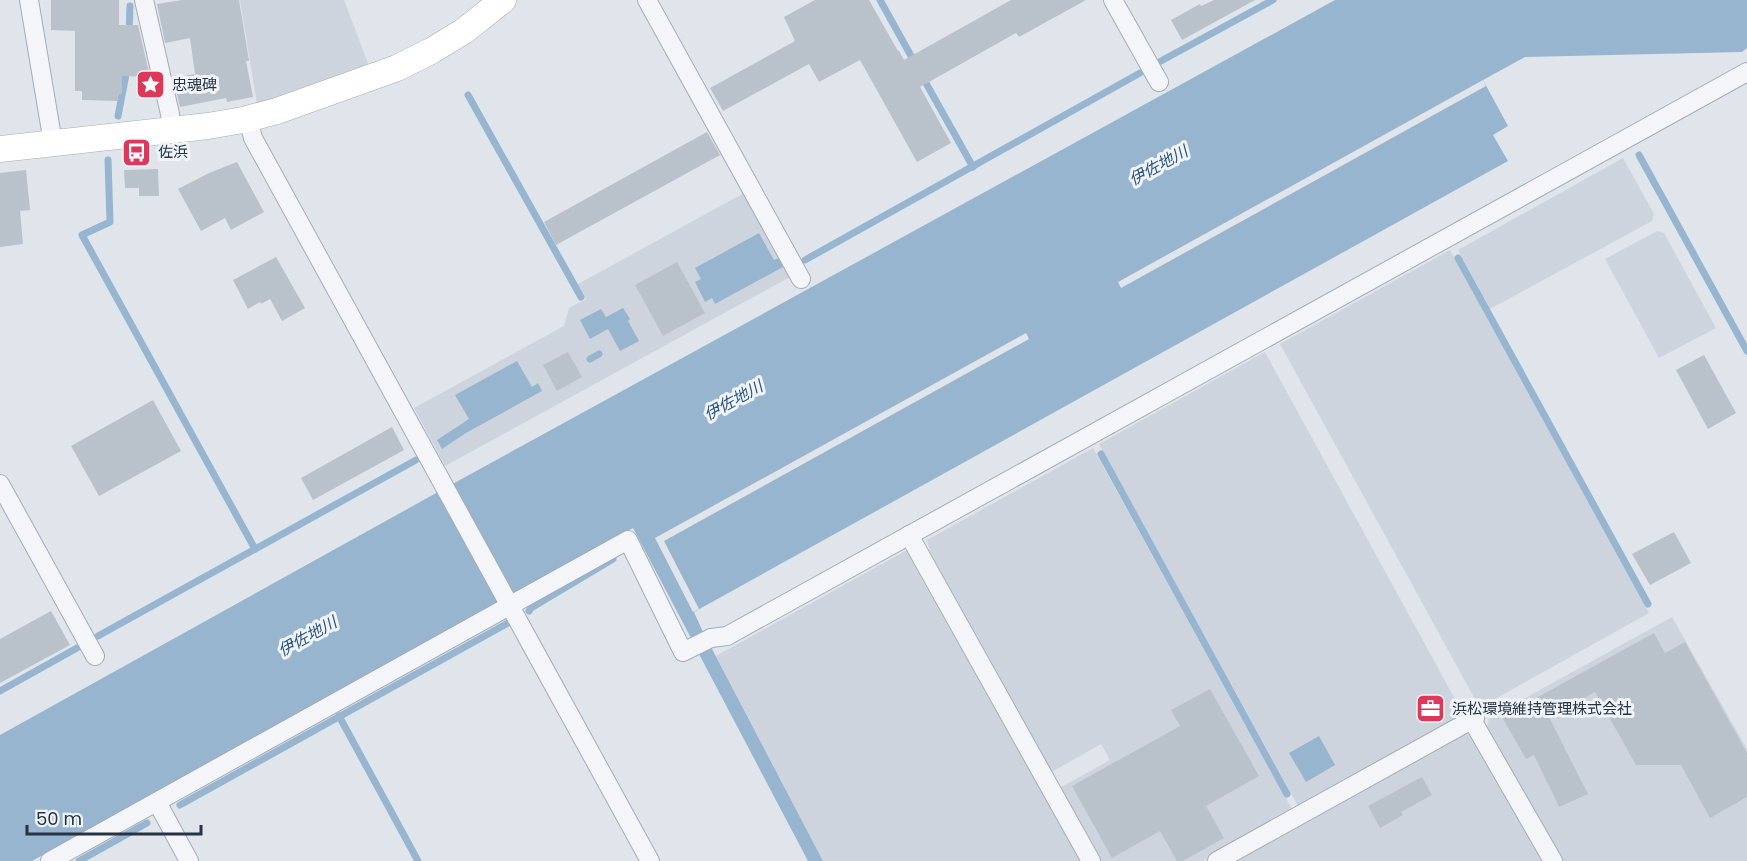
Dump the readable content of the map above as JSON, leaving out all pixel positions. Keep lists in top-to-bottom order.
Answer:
{
  "water": ["伊佐地川"],
  "places": {
    "place": ["忠魂碑"],
    "bus stop": ["佐浜"],
    "office": ["浜松環境維持管理株式会社"]
  },
  "scale_bar": "50 m"
}
